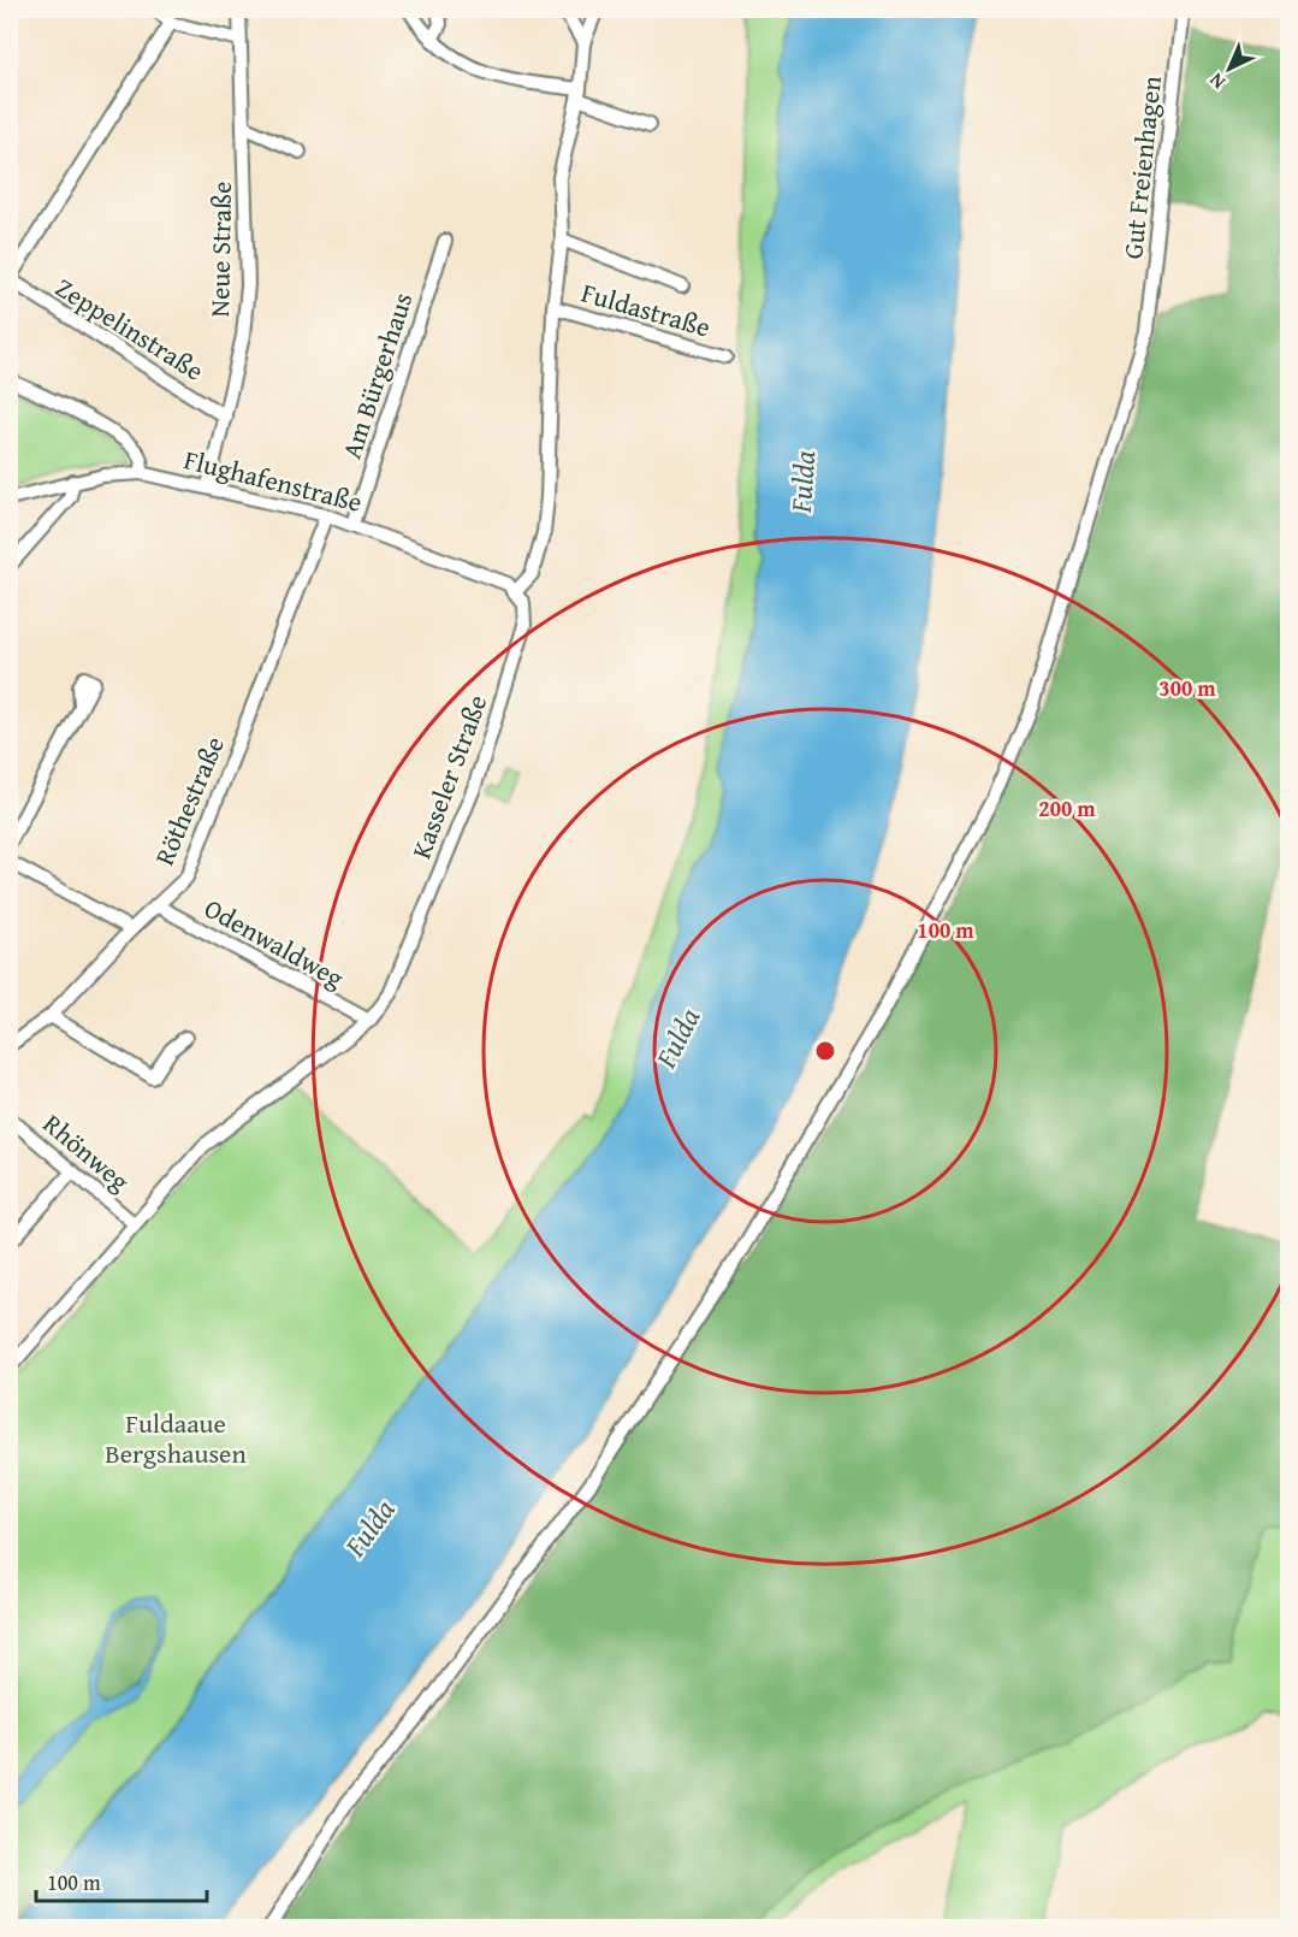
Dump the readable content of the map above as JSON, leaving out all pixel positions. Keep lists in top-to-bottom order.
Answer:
{
  "streets": {
    "street": [
      "Gut Freienhagen",
      "Neue Straße",
      "Fuldastraße",
      "Zeppelinstraße",
      "Am Bürgerhaus",
      "Flughafenstraße",
      "Kasseler Straße",
      "Röthestraße",
      "Odenwaldweg",
      "Rhönweg"
    ]
  },
  "crossings": [
    ["Neue Straße", "Zeppelinstraße"],
    ["Neue Straße", "Flughafenstraße"],
    ["Am Bürgerhaus", "Flughafenstraße"],
    ["Flughafenstraße", "Kasseler Straße"],
    ["Flughafenstraße", "Röthestraße"],
    ["Kasseler Straße", "Odenwaldweg"],
    ["Kasseler Straße", "Rhönweg"],
    ["Röthestraße", "Odenwaldweg"]
  ],
  "water": ["Fulda"],
  "parks": ["Fuldaaue Bergshausen"],
  "scale_bar": "100 m",
  "north": "bottom left",
  "rings": ["300 m", "200 m", "100 m"]
}
